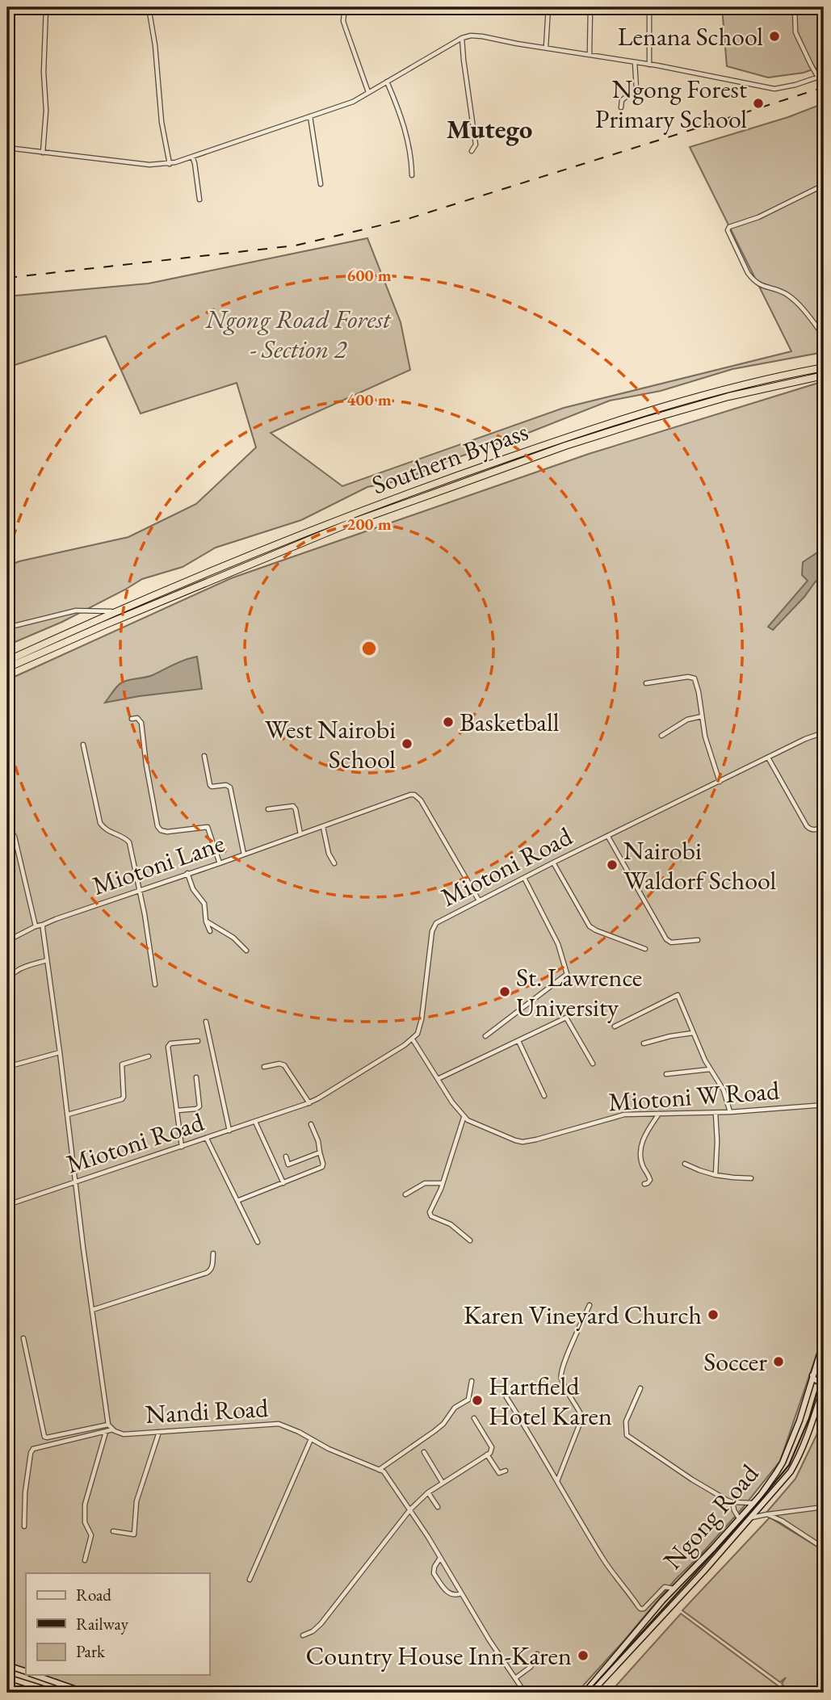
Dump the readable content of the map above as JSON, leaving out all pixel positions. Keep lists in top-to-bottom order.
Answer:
{
  "streets": {
    "highway": ["Southern Bypass"],
    "main road": ["Ngong Road"],
    "street": [
      "Miotoni Lane",
      "Miotoni Road",
      "Miotoni W Road",
      "Nandi Road"
    ]
  },
  "crossings": [
    ["Miotoni Lane", "Miotoni Road"],
    ["Miotoni Road", "Miotoni W Road"],
    ["Miotoni Road", "Nandi Road"]
  ],
  "districts": ["Mutego"],
  "parks": ["Ngong Road Forest - Section 2"],
  "places": [
    "Lenana School",
    "Ngong Forest Primary School",
    "Basketball",
    "West Nairobi School",
    "Nairobi Waldorf School",
    "St. Lawrence University",
    "Karen Vineyard Church",
    "Soccer",
    "Hartfield Hotel Karen",
    "Country House Inn-Karen"
  ],
  "legend": ["Road", "Railway", "Park"],
  "rings": ["600 m", "400 m", "200 m"]
}
